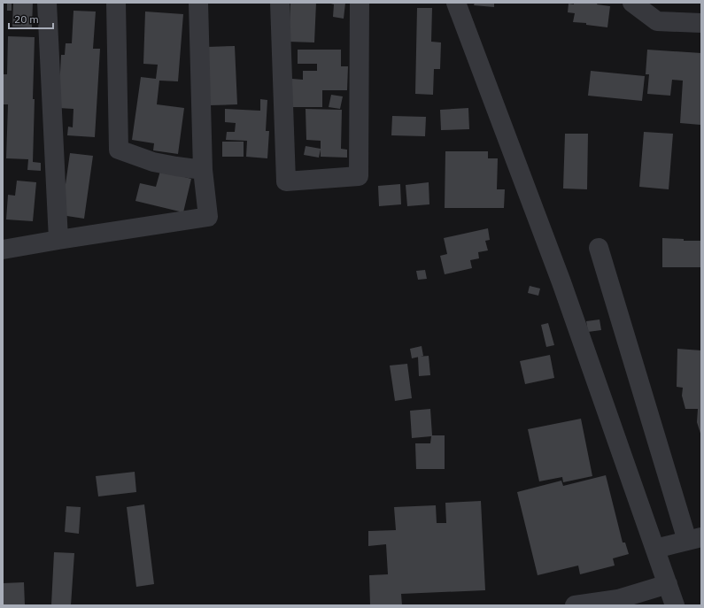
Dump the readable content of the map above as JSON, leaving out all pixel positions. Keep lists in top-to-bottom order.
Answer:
{
  "scale_bar": "20 m"
}
